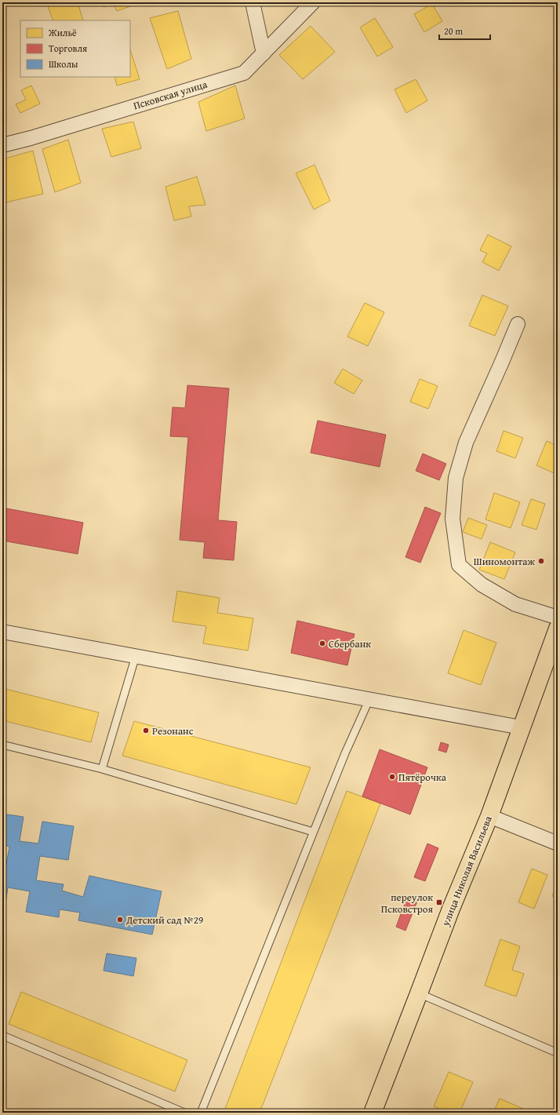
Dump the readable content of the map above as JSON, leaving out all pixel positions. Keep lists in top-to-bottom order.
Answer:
{
  "streets": {
    "main road": ["улица Николая Васильева"],
    "street": ["Псковская улица"]
  },
  "places": {
    "other": [
      "Шиномонтаж",
      "Сбербанк",
      "Резонанс",
      "Пятёрочка",
      "Детский сад №29"
    ],
    "transit": ["переулок Псковстроя"]
  },
  "legend": ["Жильё", "Торговля", "Школы"],
  "scale_bar": "20 m"
}
